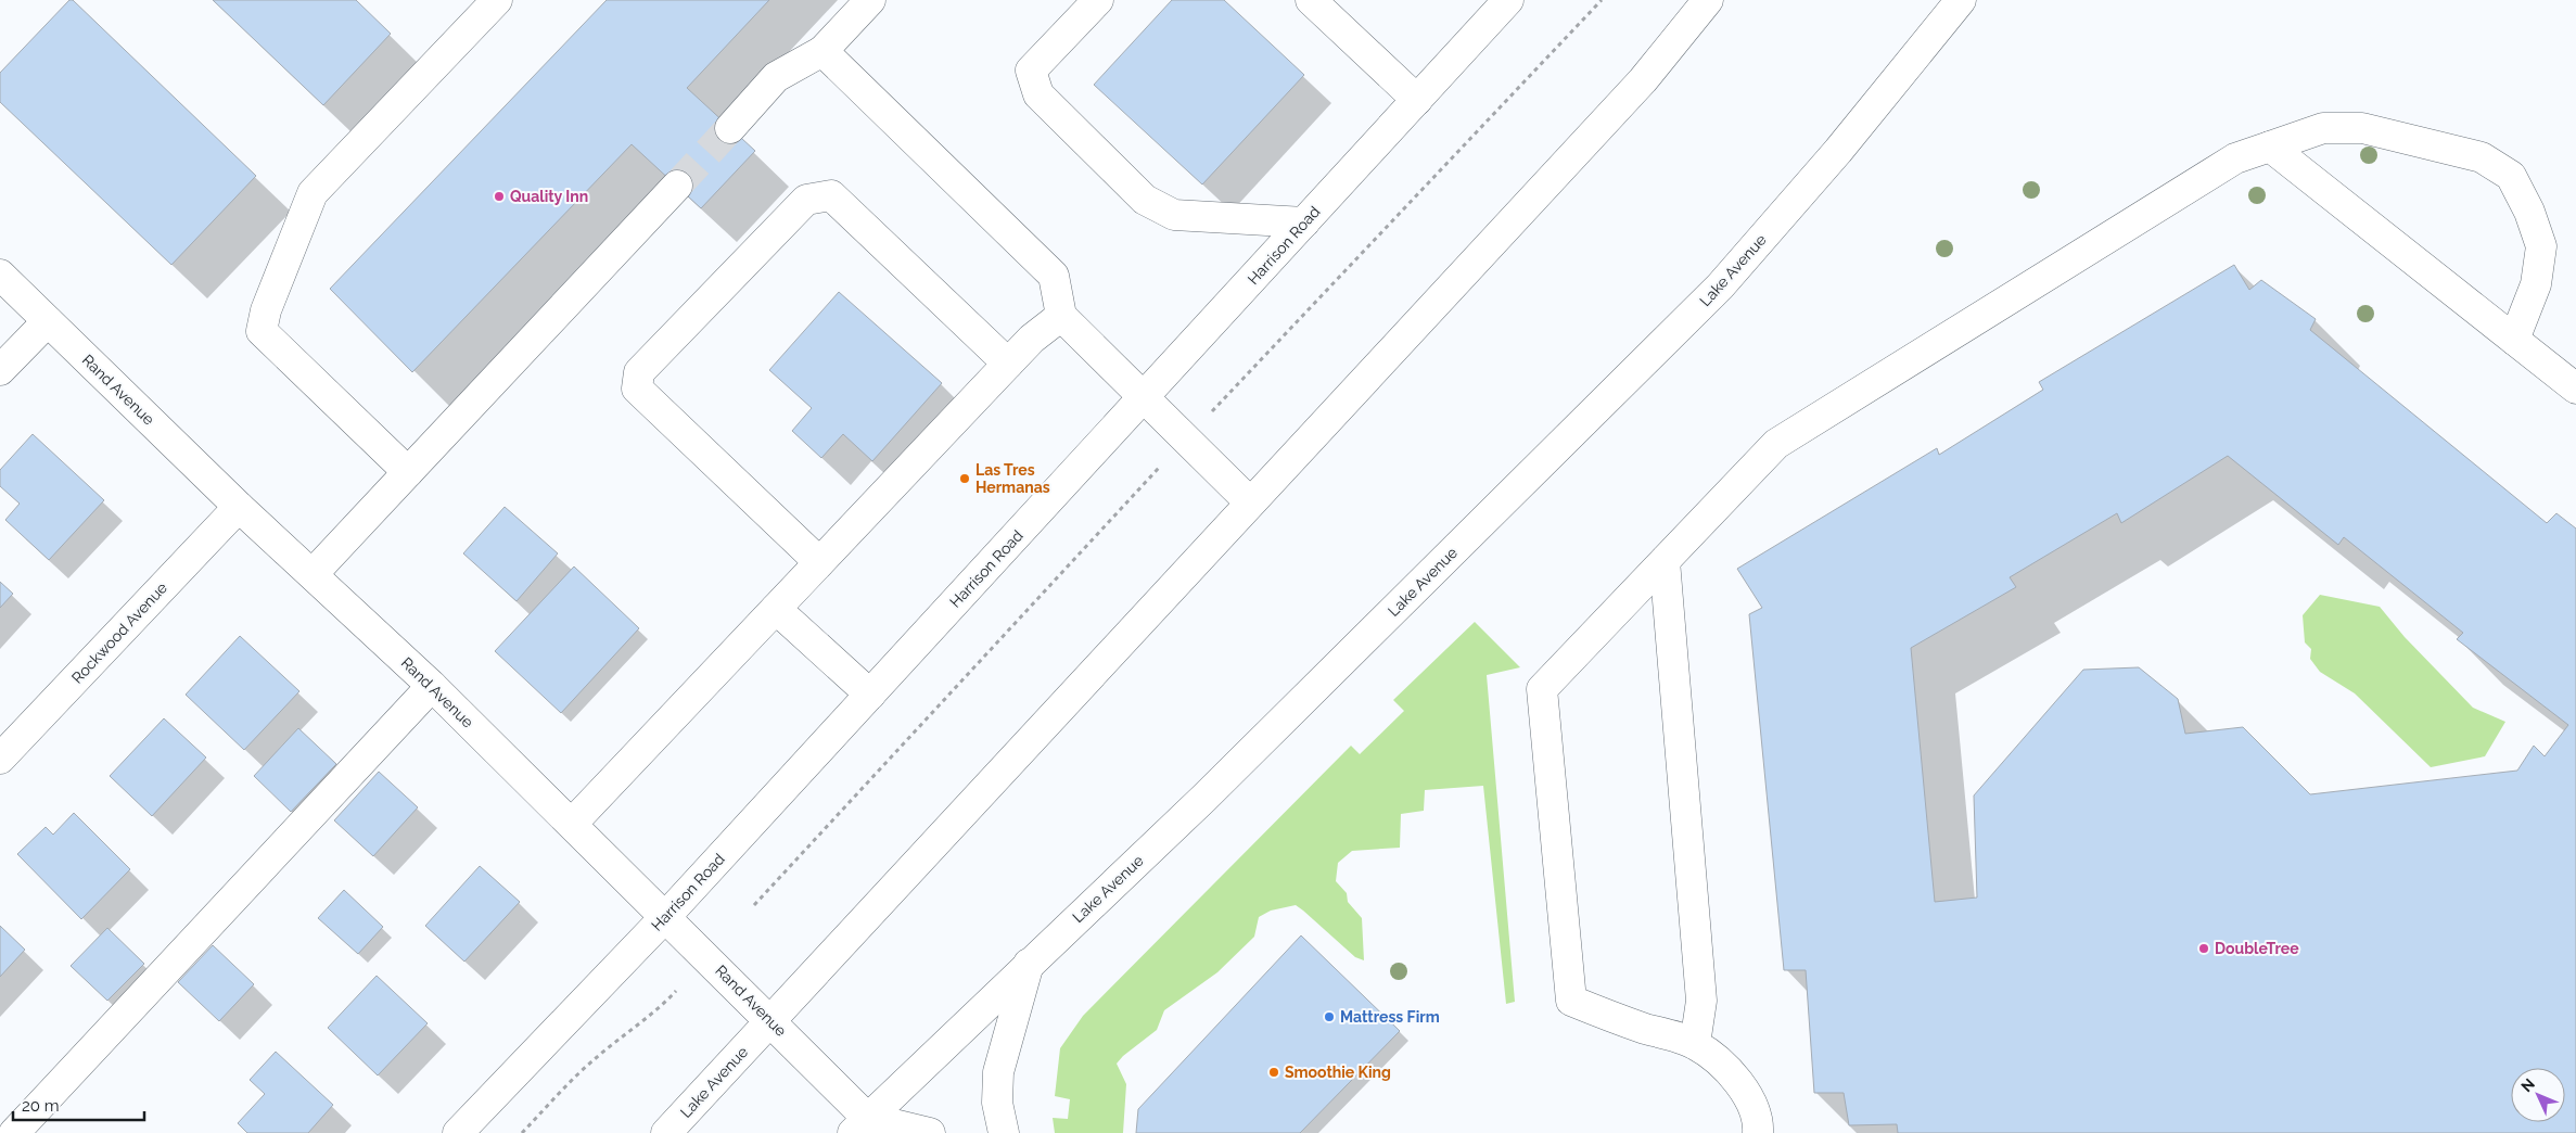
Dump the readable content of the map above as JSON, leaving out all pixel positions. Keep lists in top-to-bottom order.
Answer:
{
  "streets": {
    "main road": [
      "Harrison Road",
      "Lake Avenue",
      "Rand Avenue",
      "Rockwood Avenue"
    ]
  },
  "crossings": [
    ["Harrison Road", "Rand Avenue"],
    ["Lake Avenue", "Rand Avenue"],
    ["Rand Avenue", "Rockwood Avenue"]
  ],
  "places": [
    "Quality Inn",
    "Las Tres Hermanas",
    "DoubleTree",
    "Mattress Firm",
    "Smoothie King"
  ],
  "scale_bar": "20 m",
  "north": "top left"
}
